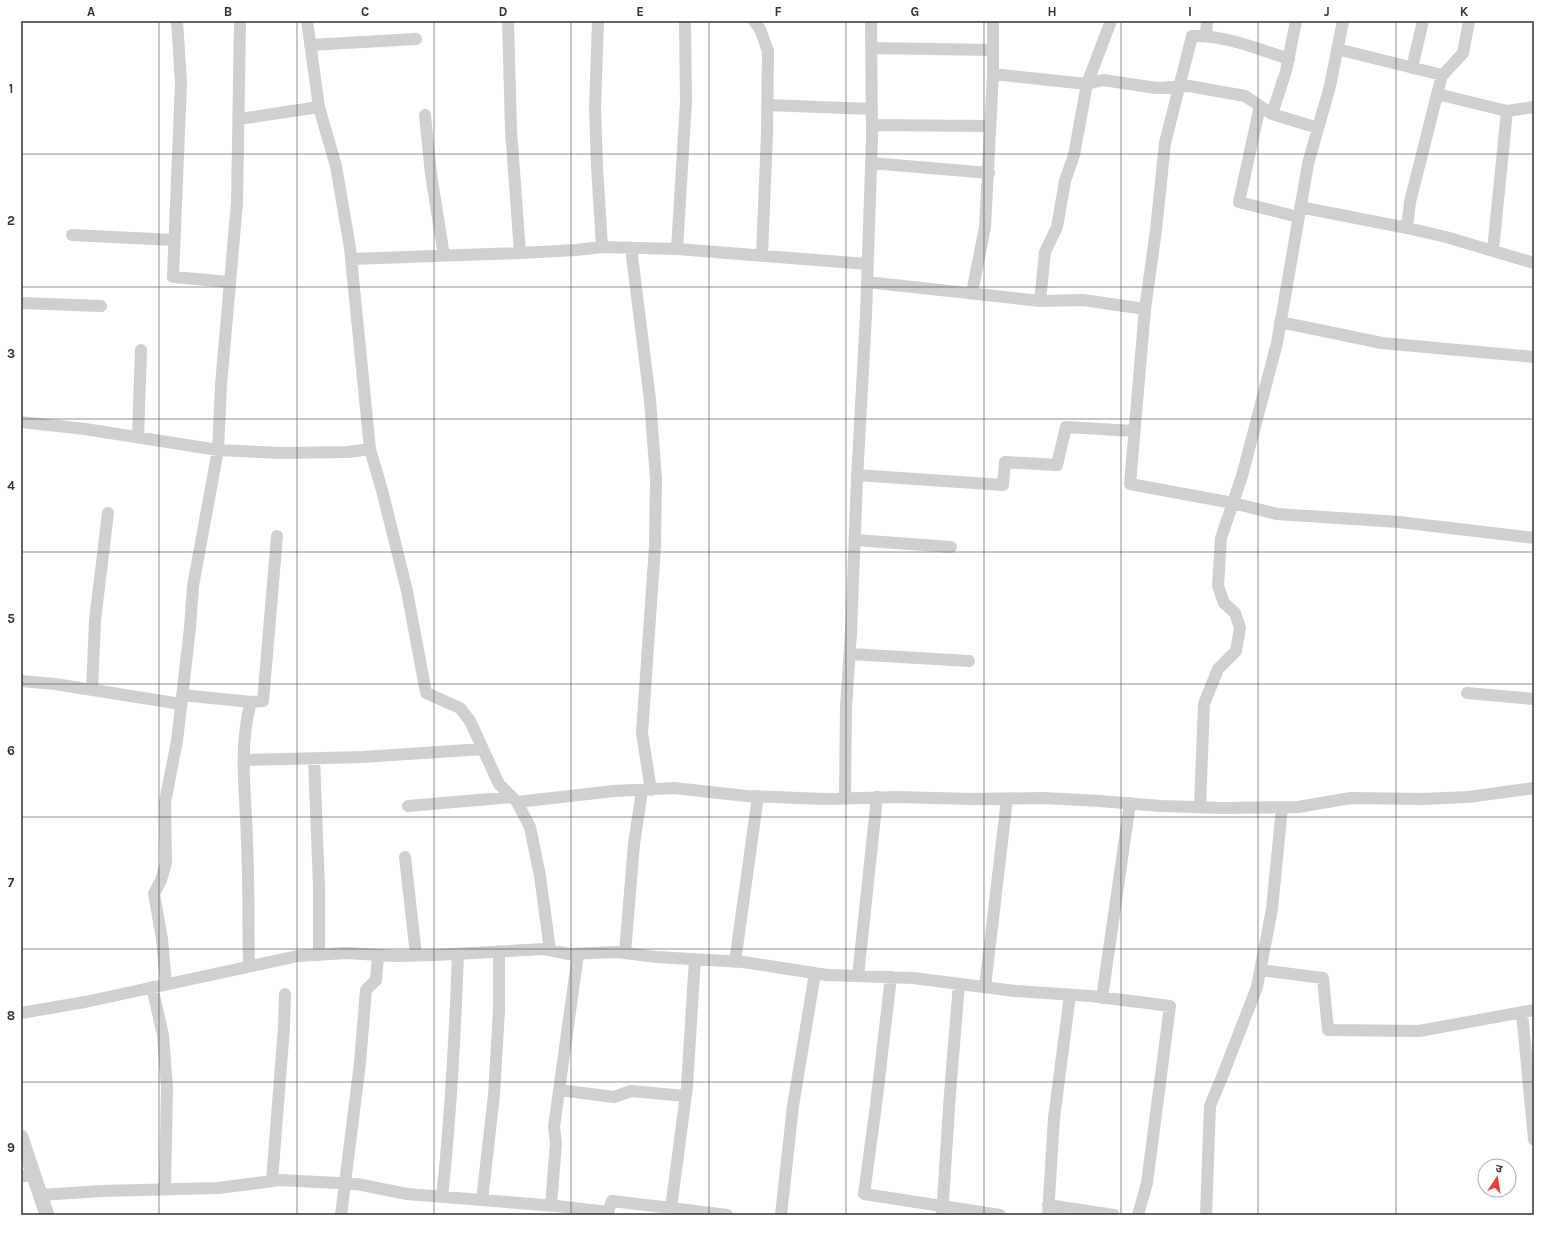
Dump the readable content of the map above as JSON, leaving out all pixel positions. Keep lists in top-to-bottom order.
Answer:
{
  "north": "top",
  "grid": {
    "columns": [
      "A",
      "B",
      "C",
      "D",
      "E",
      "F",
      "G",
      "H",
      "I",
      "J",
      "K"
    ],
    "rows": [
      "1",
      "2",
      "3",
      "4",
      "5",
      "6",
      "7",
      "8",
      "9"
    ]
  }
}
